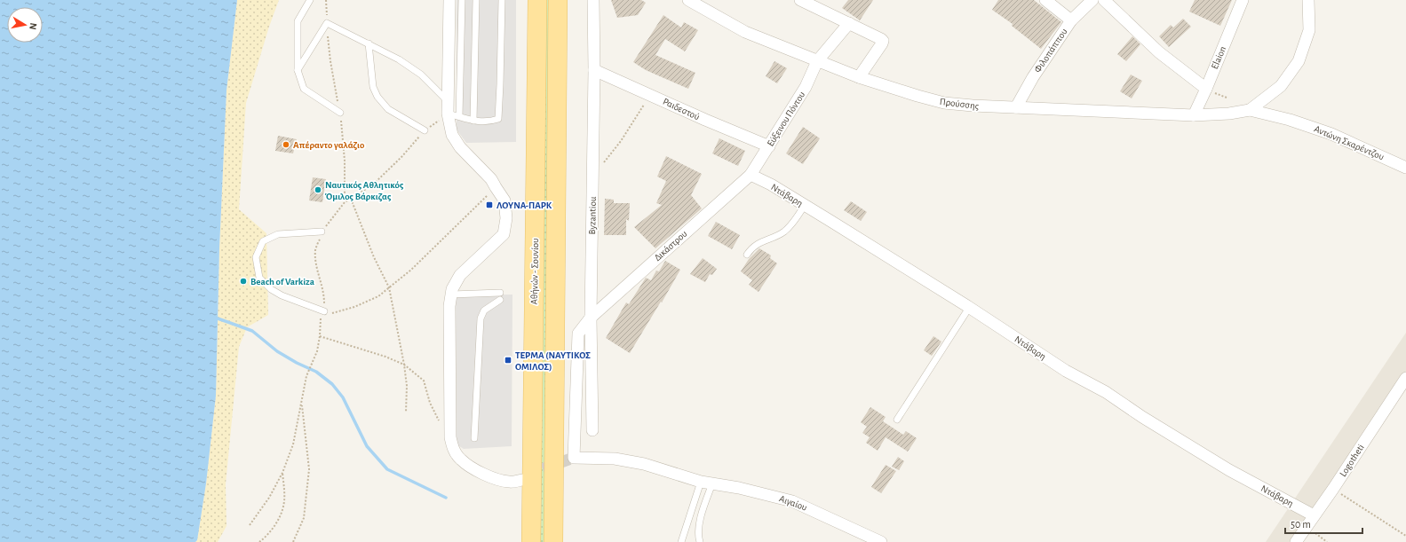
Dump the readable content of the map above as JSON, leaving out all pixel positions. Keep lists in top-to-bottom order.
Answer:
{
  "streets": {
    "main road": ["Αθήνών - Σουνίου"],
    "street": [
      "Φιλοπάππου",
      "Elaion",
      "Προύσσης",
      "Ραιδεστού",
      "Εύξεινου Πόντου",
      "Αντώνη Σκαρέντζου",
      "Ντάβαρη",
      "Byzantiou",
      "Δικάστρου",
      "Logotheti",
      "Αιγαίου"
    ]
  },
  "crossings": [
    ["Φιλοπάππου", "Προύσσης"],
    ["Elaion", "Προύσσης"],
    ["Προύσσης", "Εύξεινου Πόντου"],
    ["Προύσσης", "Αντώνη Σκαρέντζου"],
    ["Ραιδεστού", "Εύξεινου Πόντου"],
    ["Ραιδεστού", "Byzantiou"],
    ["Εύξεινου Πόντου", "Ντάβαρη"],
    ["Εύξεινου Πόντου", "Δικάστρου"],
    ["Ντάβαρη", "Δικάστρου"],
    ["Ντάβαρη", "Logotheti"],
    ["Byzantiou", "Δικάστρου"],
    ["Δικάστρου", "Αιγαίου"]
  ],
  "places": {
    "other": ["Απέραντο γαλάζιο", "Ναυτικός Αθλητικός Όμιλος Βάρκιζας", "Beach of Varkiza"],
    "transit": ["ΛΟΥΝΑ-ΠΑΡΚ", "ΤΕΡΜΑ (ΝΑΥΤΙΚΟΣ ΟΜΙΛΟΣ)"]
  },
  "scale_bar": "50 m",
  "north": "right"
}
